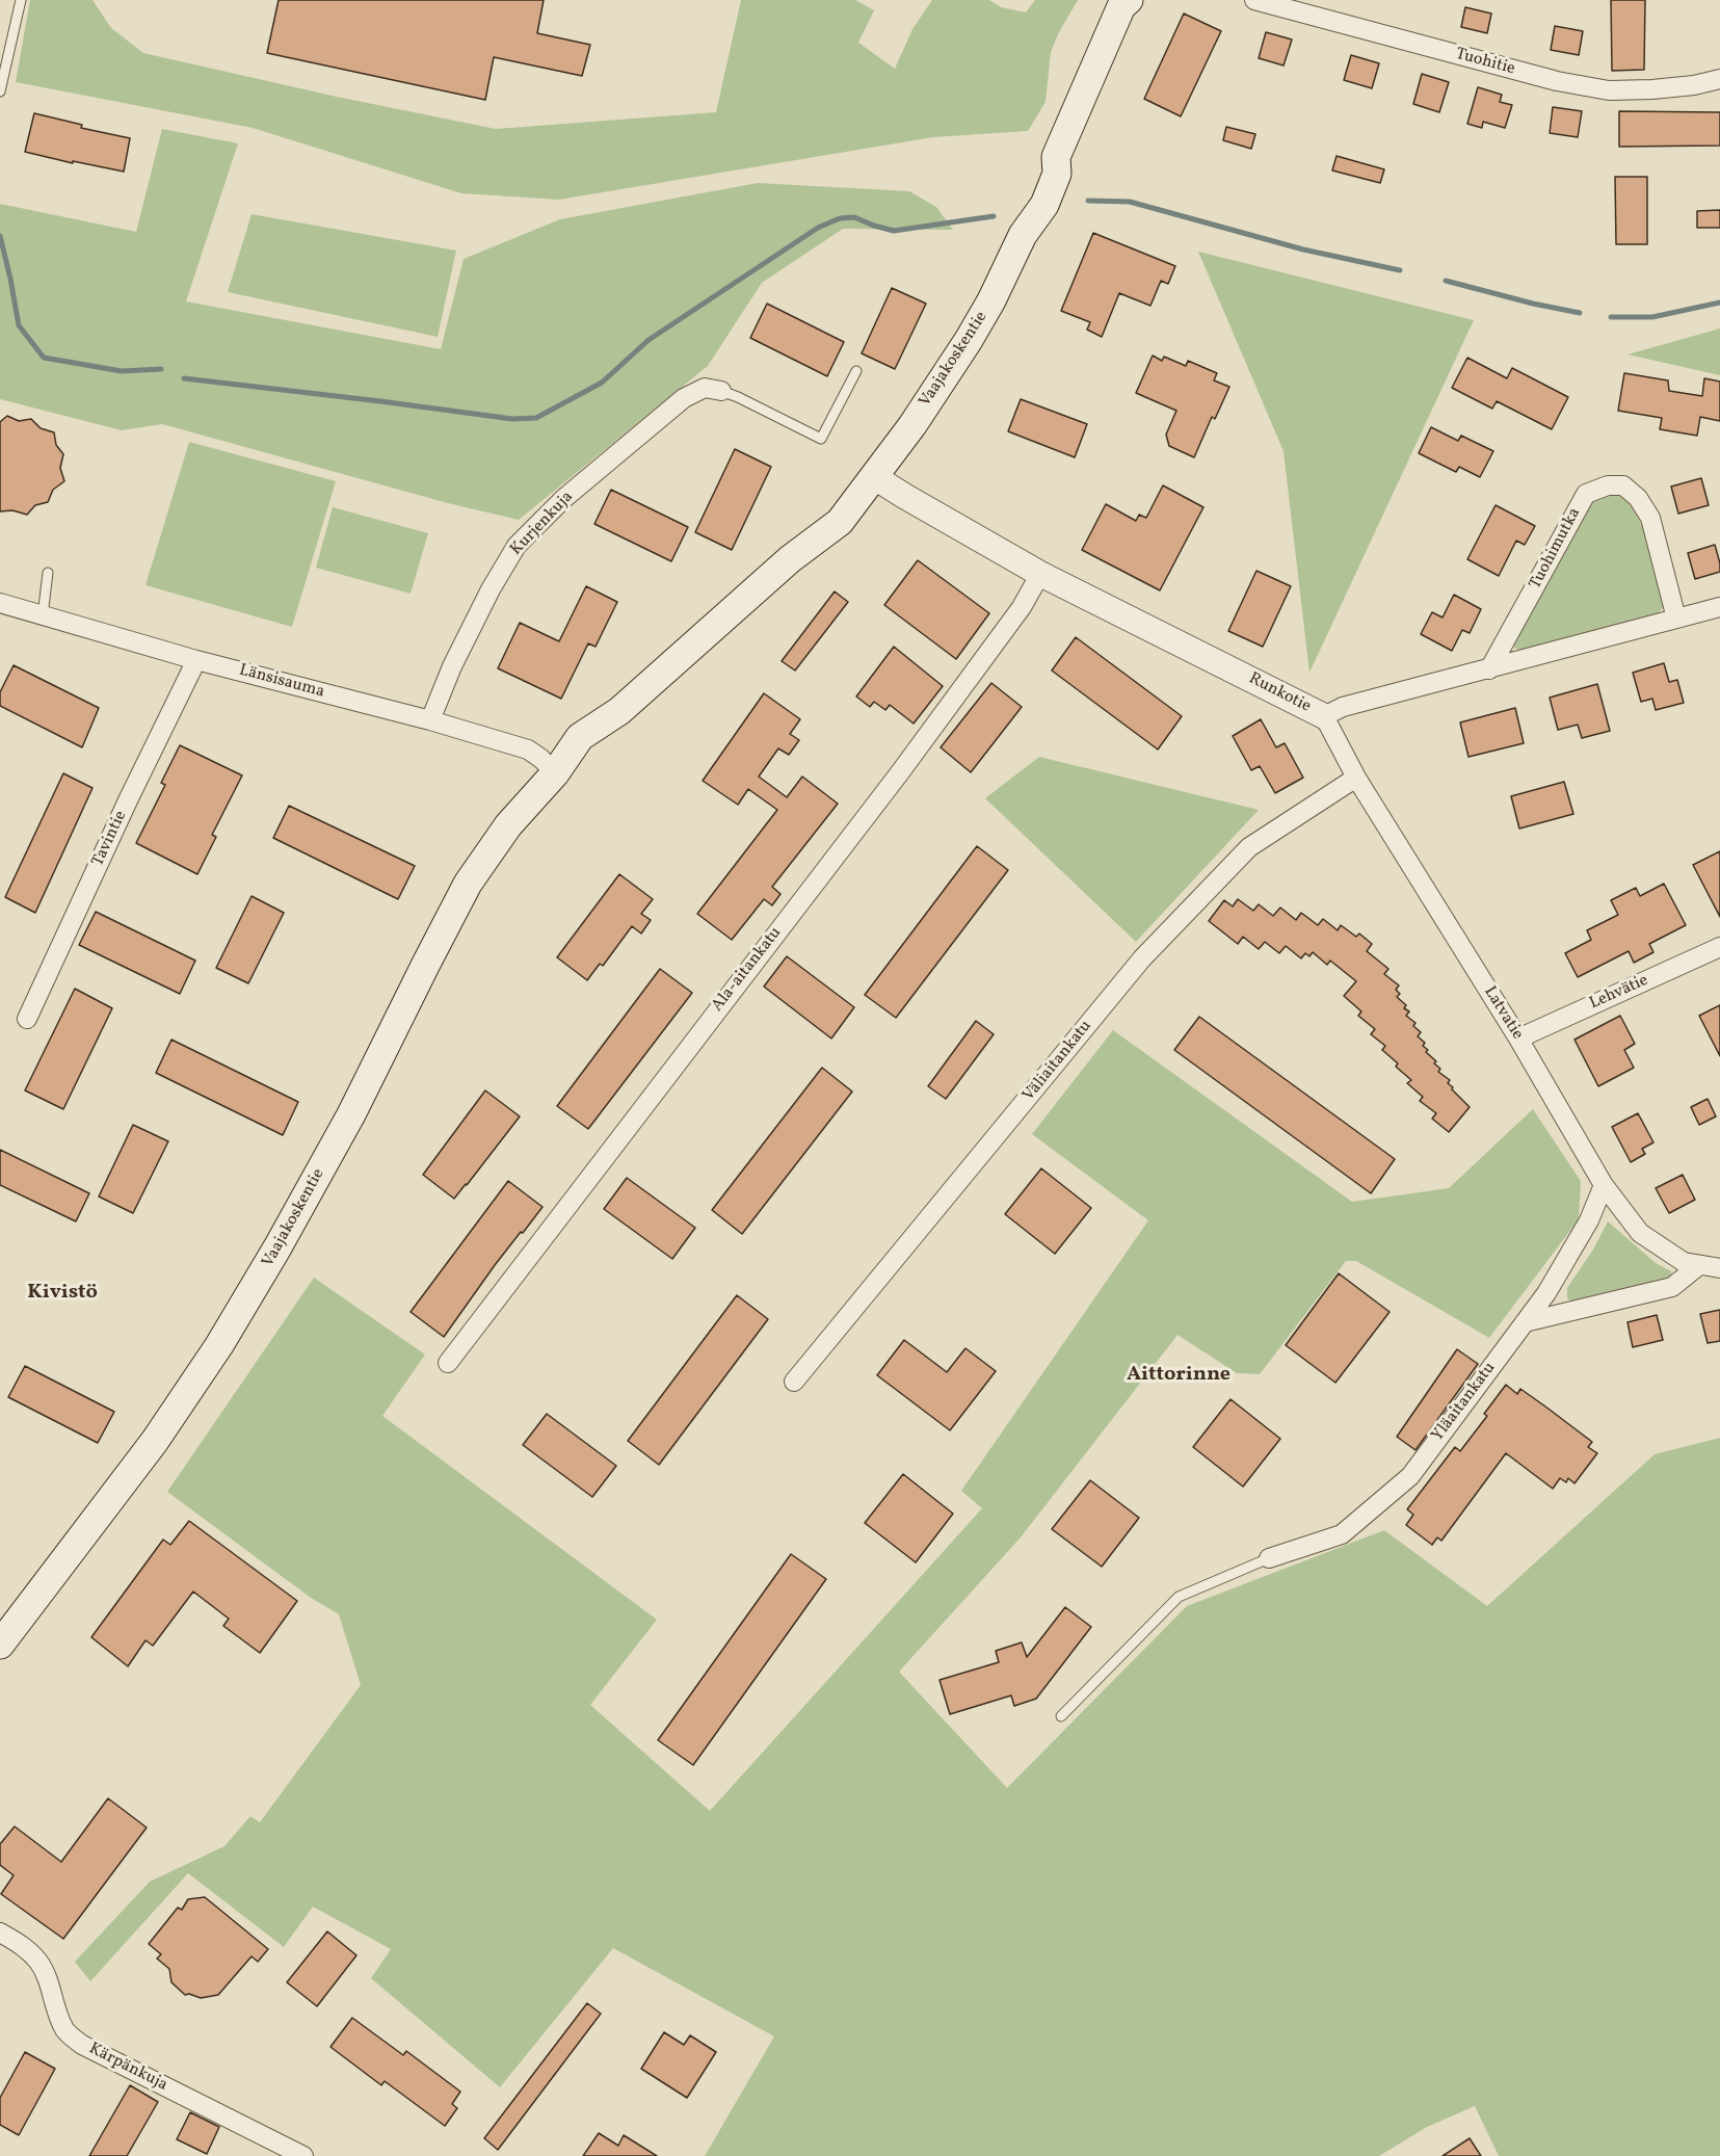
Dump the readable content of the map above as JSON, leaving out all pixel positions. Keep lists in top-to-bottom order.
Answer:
{
  "streets": {
    "main road": ["Vaajakoskentie"],
    "street": [
      "Tuohitie",
      "Kurjenkuja",
      "Tuohimutka",
      "Länsisauma",
      "Runkotie",
      "Tavintie",
      "Ala-aitankatu",
      "Lehvätie",
      "Latvatie",
      "Väliaitankatu",
      "Yläaitankatu",
      "Kärpänkuja"
    ]
  },
  "crossings": [
    ["Vaajakoskentie", "Länsisauma"],
    ["Vaajakoskentie", "Runkotie"],
    ["Kurjenkuja", "Länsisauma"],
    ["Tuohimutka", "Runkotie"],
    ["Länsisauma", "Tavintie"],
    ["Runkotie", "Ala-aitankatu"],
    ["Runkotie", "Latvatie"],
    ["Lehvätie", "Latvatie"],
    ["Latvatie", "Väliaitankatu"],
    ["Latvatie", "Yläaitankatu"]
  ],
  "districts": ["Kivistö", "Aittorinne"]
}
